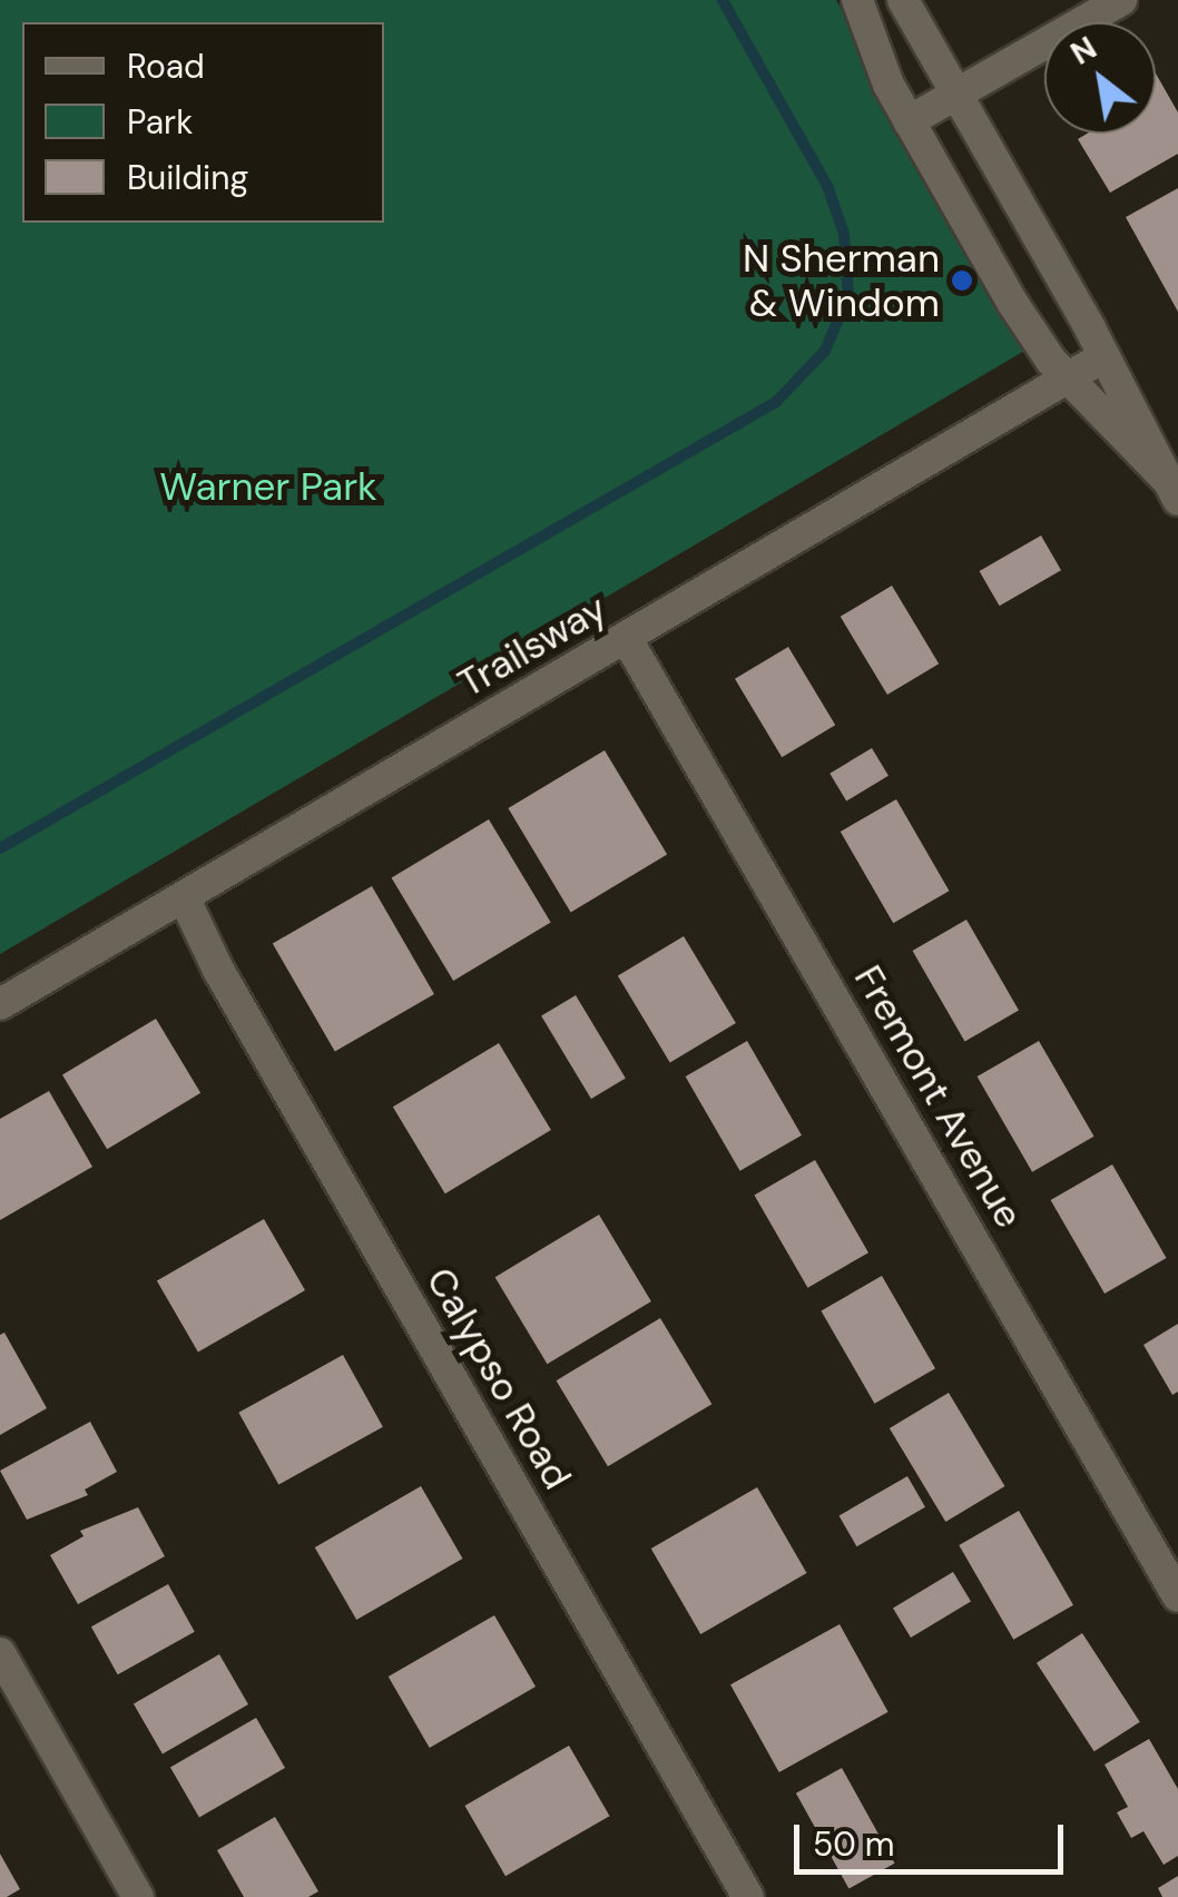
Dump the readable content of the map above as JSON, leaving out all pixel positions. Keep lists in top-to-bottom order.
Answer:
{
  "streets": {
    "street": ["Trailsway", "Fremont Avenue", "Calypso Road"]
  },
  "crossings": [
    ["Trailsway", "Fremont Avenue"],
    ["Trailsway", "Calypso Road"]
  ],
  "parks": ["Warner Park"],
  "places": ["N Sherman & Windom"],
  "legend": ["Road", "Park", "Building"],
  "scale_bar": "50 m",
  "north": "top left"
}
